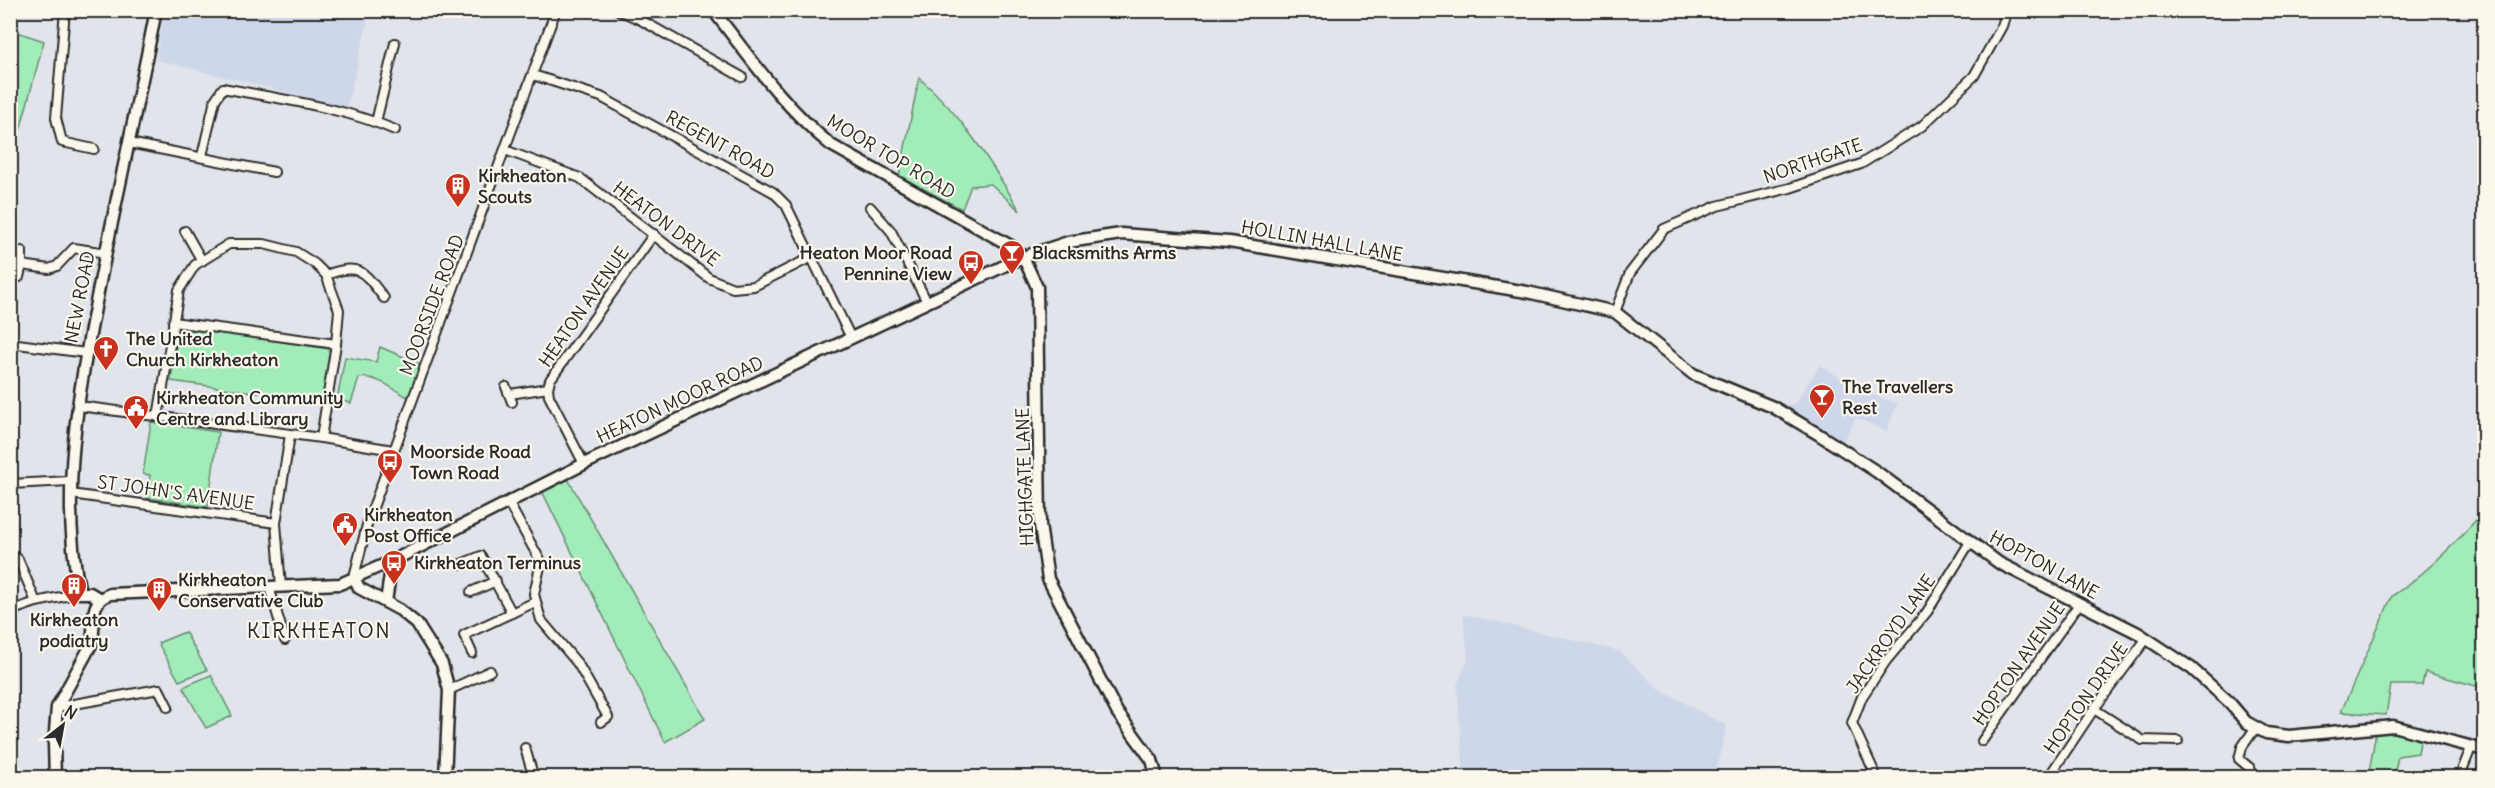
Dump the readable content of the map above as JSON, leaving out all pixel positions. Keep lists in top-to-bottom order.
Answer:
{
  "streets": {
    "street": [
      "REGENT ROAD",
      "MOOR TOP ROAD",
      "NORTHGATE",
      "HEATON DRIVE",
      "HOLLIN HALL LANE",
      "NEW ROAD",
      "MOORSIDE ROAD",
      "HEATON AVENUE",
      "HEATON MOOR ROAD",
      "HIGHGATE LANE",
      "ST JOHN'S AVENUE",
      "HOPTON LANE",
      "JACKROYD LANE",
      "HOPTON AVENUE",
      "HOPTON DRIVE"
    ]
  },
  "crossings": [
    ["REGENT ROAD", "HEATON DRIVE"],
    ["REGENT ROAD", "MOORSIDE ROAD"],
    ["REGENT ROAD", "HEATON MOOR ROAD"],
    ["MOOR TOP ROAD", "HOLLIN HALL LANE"],
    ["MOOR TOP ROAD", "HEATON MOOR ROAD"],
    ["MOOR TOP ROAD", "HIGHGATE LANE"],
    ["NORTHGATE", "HOLLIN HALL LANE"],
    ["NORTHGATE", "HOPTON LANE"],
    ["HEATON DRIVE", "MOORSIDE ROAD"],
    ["HEATON DRIVE", "HEATON AVENUE"],
    ["HOLLIN HALL LANE", "HEATON MOOR ROAD"],
    ["HOLLIN HALL LANE", "HIGHGATE LANE"],
    ["HOLLIN HALL LANE", "HOPTON LANE"],
    ["NEW ROAD", "ST JOHN'S AVENUE"],
    ["MOORSIDE ROAD", "HEATON MOOR ROAD"],
    ["HEATON AVENUE", "HEATON MOOR ROAD"],
    ["HEATON MOOR ROAD", "HIGHGATE LANE"],
    ["HOPTON LANE", "JACKROYD LANE"],
    ["HOPTON LANE", "HOPTON AVENUE"],
    ["HOPTON LANE", "HOPTON DRIVE"]
  ],
  "districts": ["KIRKHEATON"],
  "places": {
    "building": ["Kirkheaton Scouts", "Kirkheaton podiatry", "Kirkheaton Conservative Club"],
    "bar": ["Blacksmiths Arms", "The Travellers Rest"],
    "bus stop": ["Heaton Moor Road Pennine View", "Moorside Road Town Road", "Kirkheaton Terminus"],
    "church": ["The United Church Kirkheaton"],
    "public building": ["Kirkheaton Community Centre and Library", "Kirkheaton Post Office"]
  },
  "north": "top right"
}
